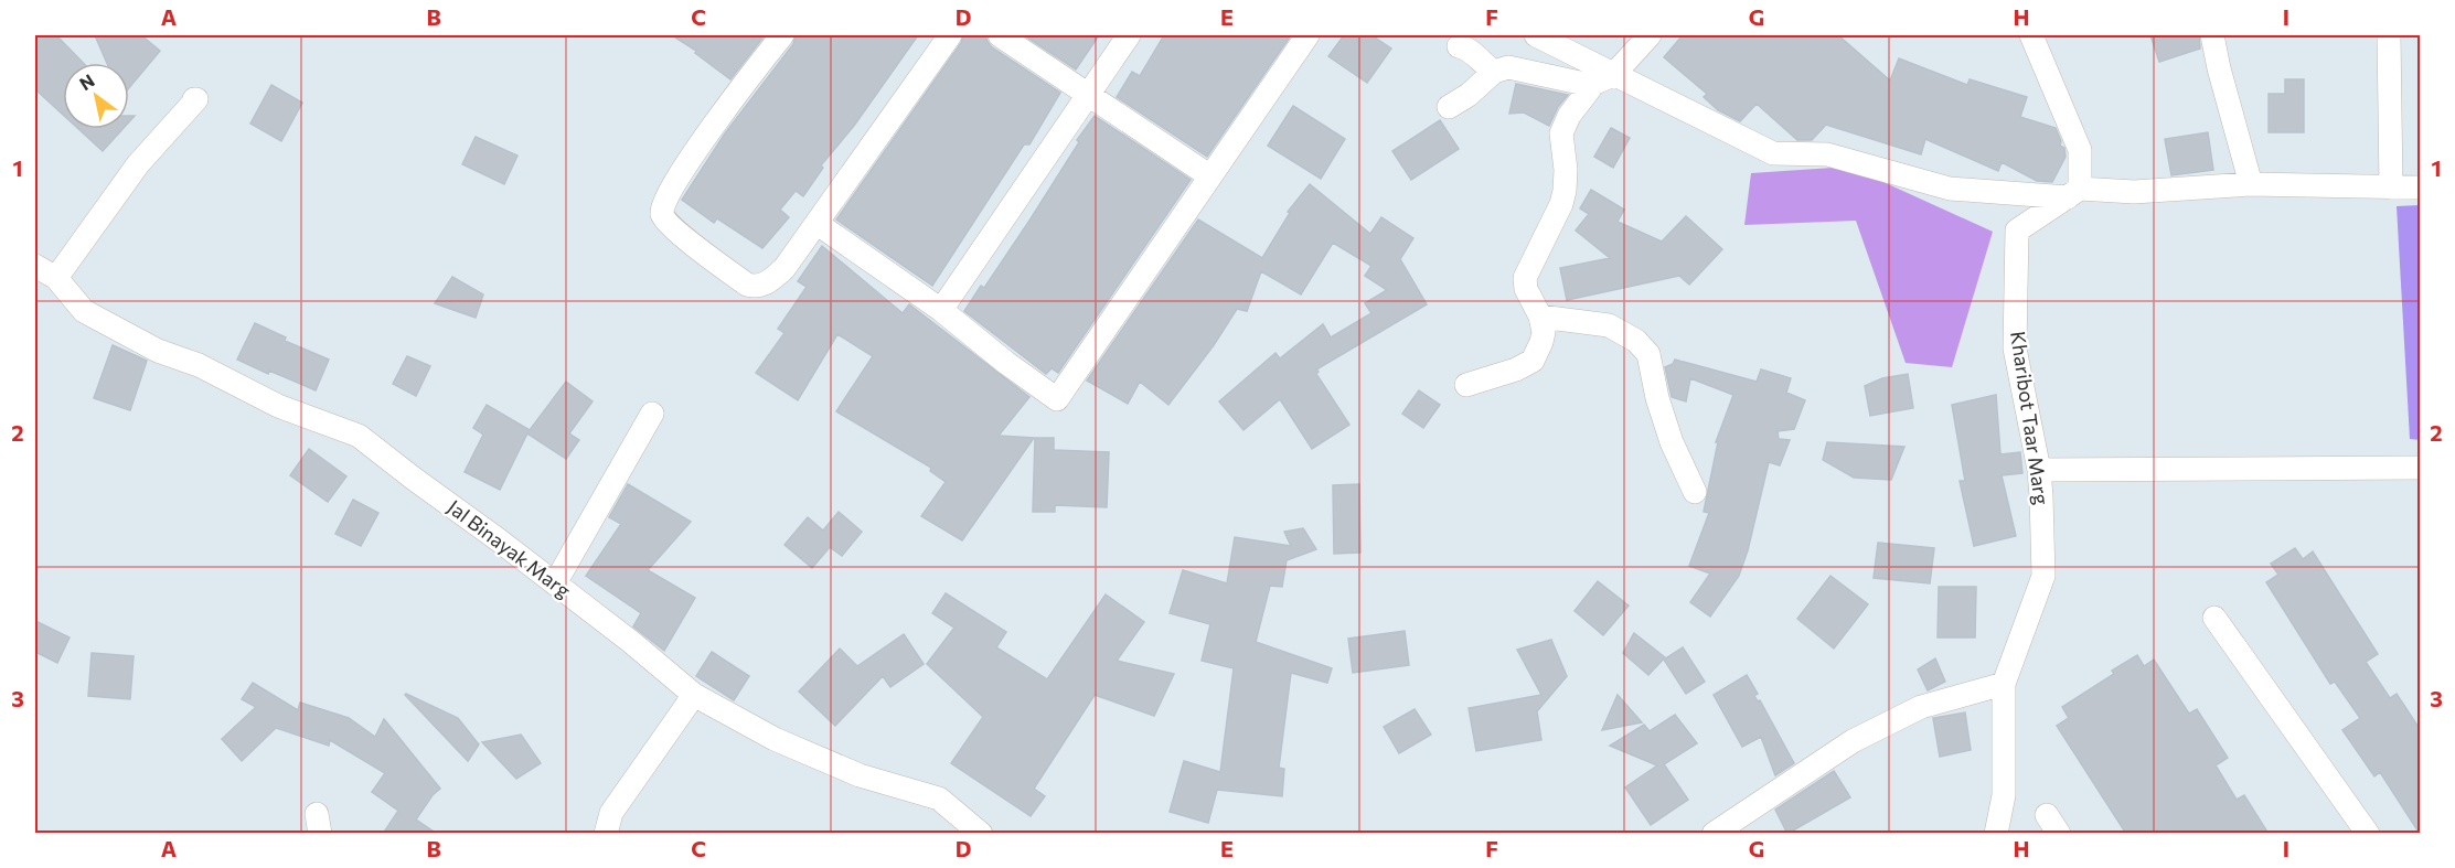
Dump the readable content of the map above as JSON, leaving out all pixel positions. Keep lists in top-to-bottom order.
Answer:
{
  "streets": {
    "street": ["Kharibot Taar Marg", "Jal Binayak Marg"]
  },
  "north": "top left",
  "grid": {
    "columns": [
      "A",
      "B",
      "C",
      "D",
      "E",
      "F",
      "G",
      "H",
      "I"
    ],
    "rows": ["1", "2", "3"]
  }
}
